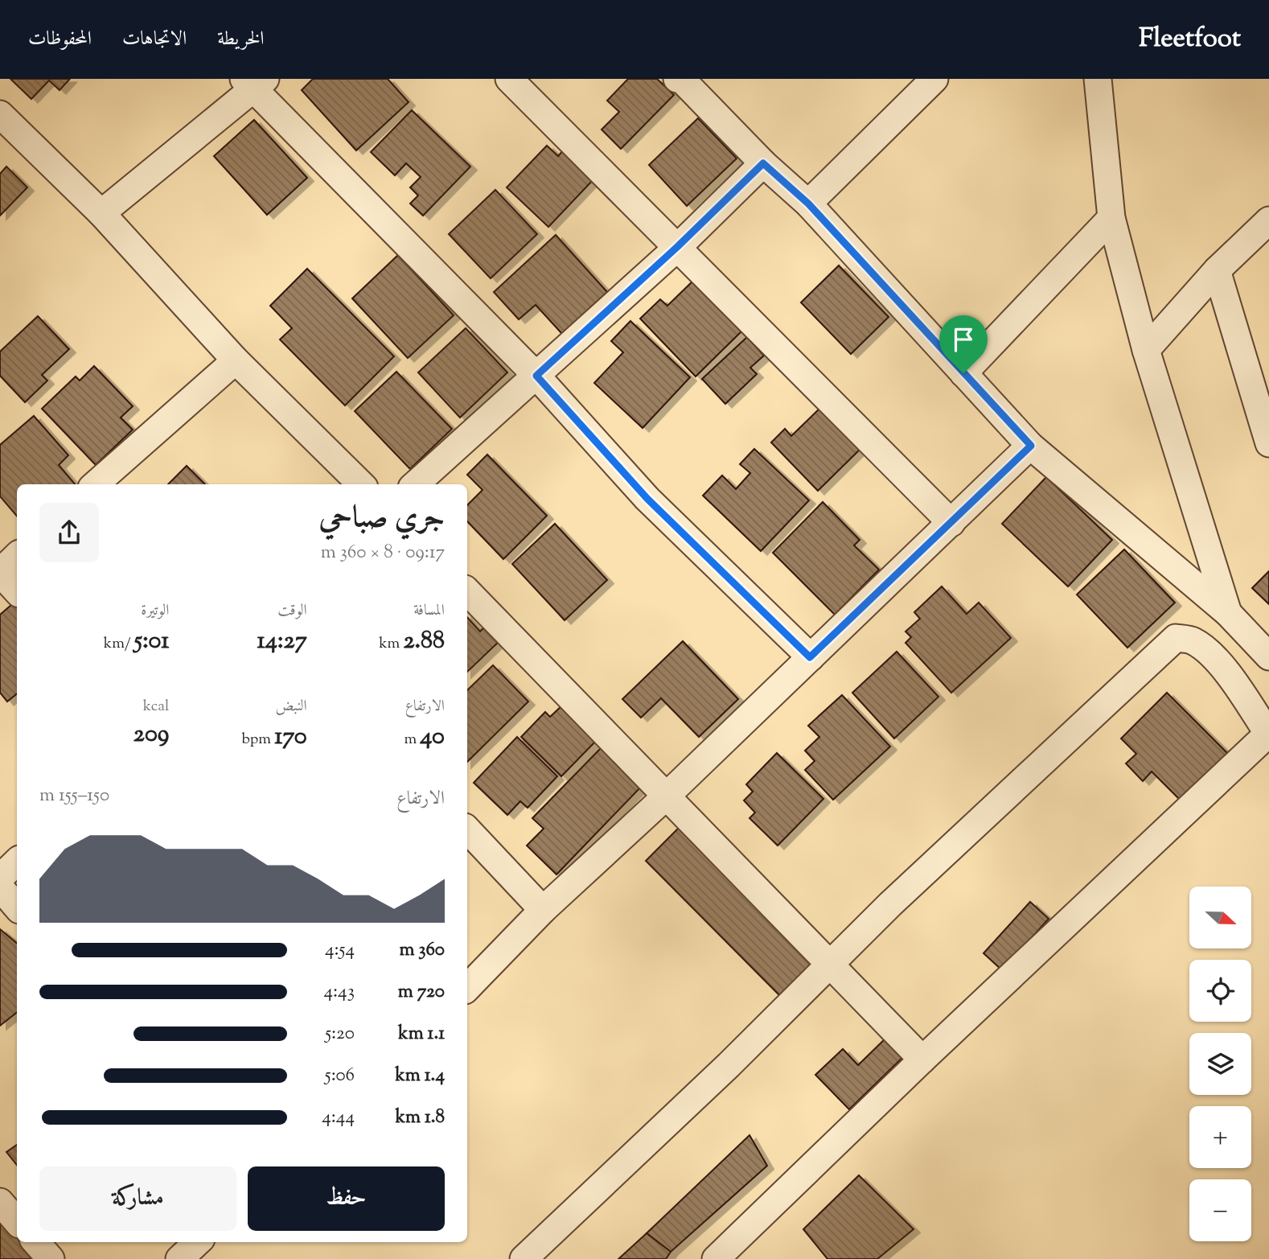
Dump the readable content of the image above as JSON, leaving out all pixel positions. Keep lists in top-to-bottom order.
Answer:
{
  "north": "right",
  "page": {
    "header": "Fleetfoot",
    "nav": ["الخريطة", "الاتجاهات", "المحفوظات"],
    "heading": ["جري صباحي", "09:17 · 8 × 360 m"],
    "stats": [
      ["المسافة", "2.88 km"],
      ["الوقت", "14:27"],
      ["الوتيرة", "5:01 /km"],
      ["الارتفاع", "40 m"],
      ["النبض", "170 bpm"],
      ["kcal", "209"]
    ],
    "chart": ["الارتفاع", "150–155 m"],
    "map_buttons": ["+", "−"],
    "list": [
      {
        "name": "360 m",
        "note": "4:54"
      },
      {
        "name": "720 m",
        "note": "4:43"
      },
      {
        "name": "1.1 km",
        "note": "5:20"
      },
      {
        "name": "1.4 km",
        "note": "5:06"
      },
      {
        "name": "1.8 km",
        "note": "4:44"
      }
    ],
    "buttons": ["حفظ", "مشاركة"]
  }
}
